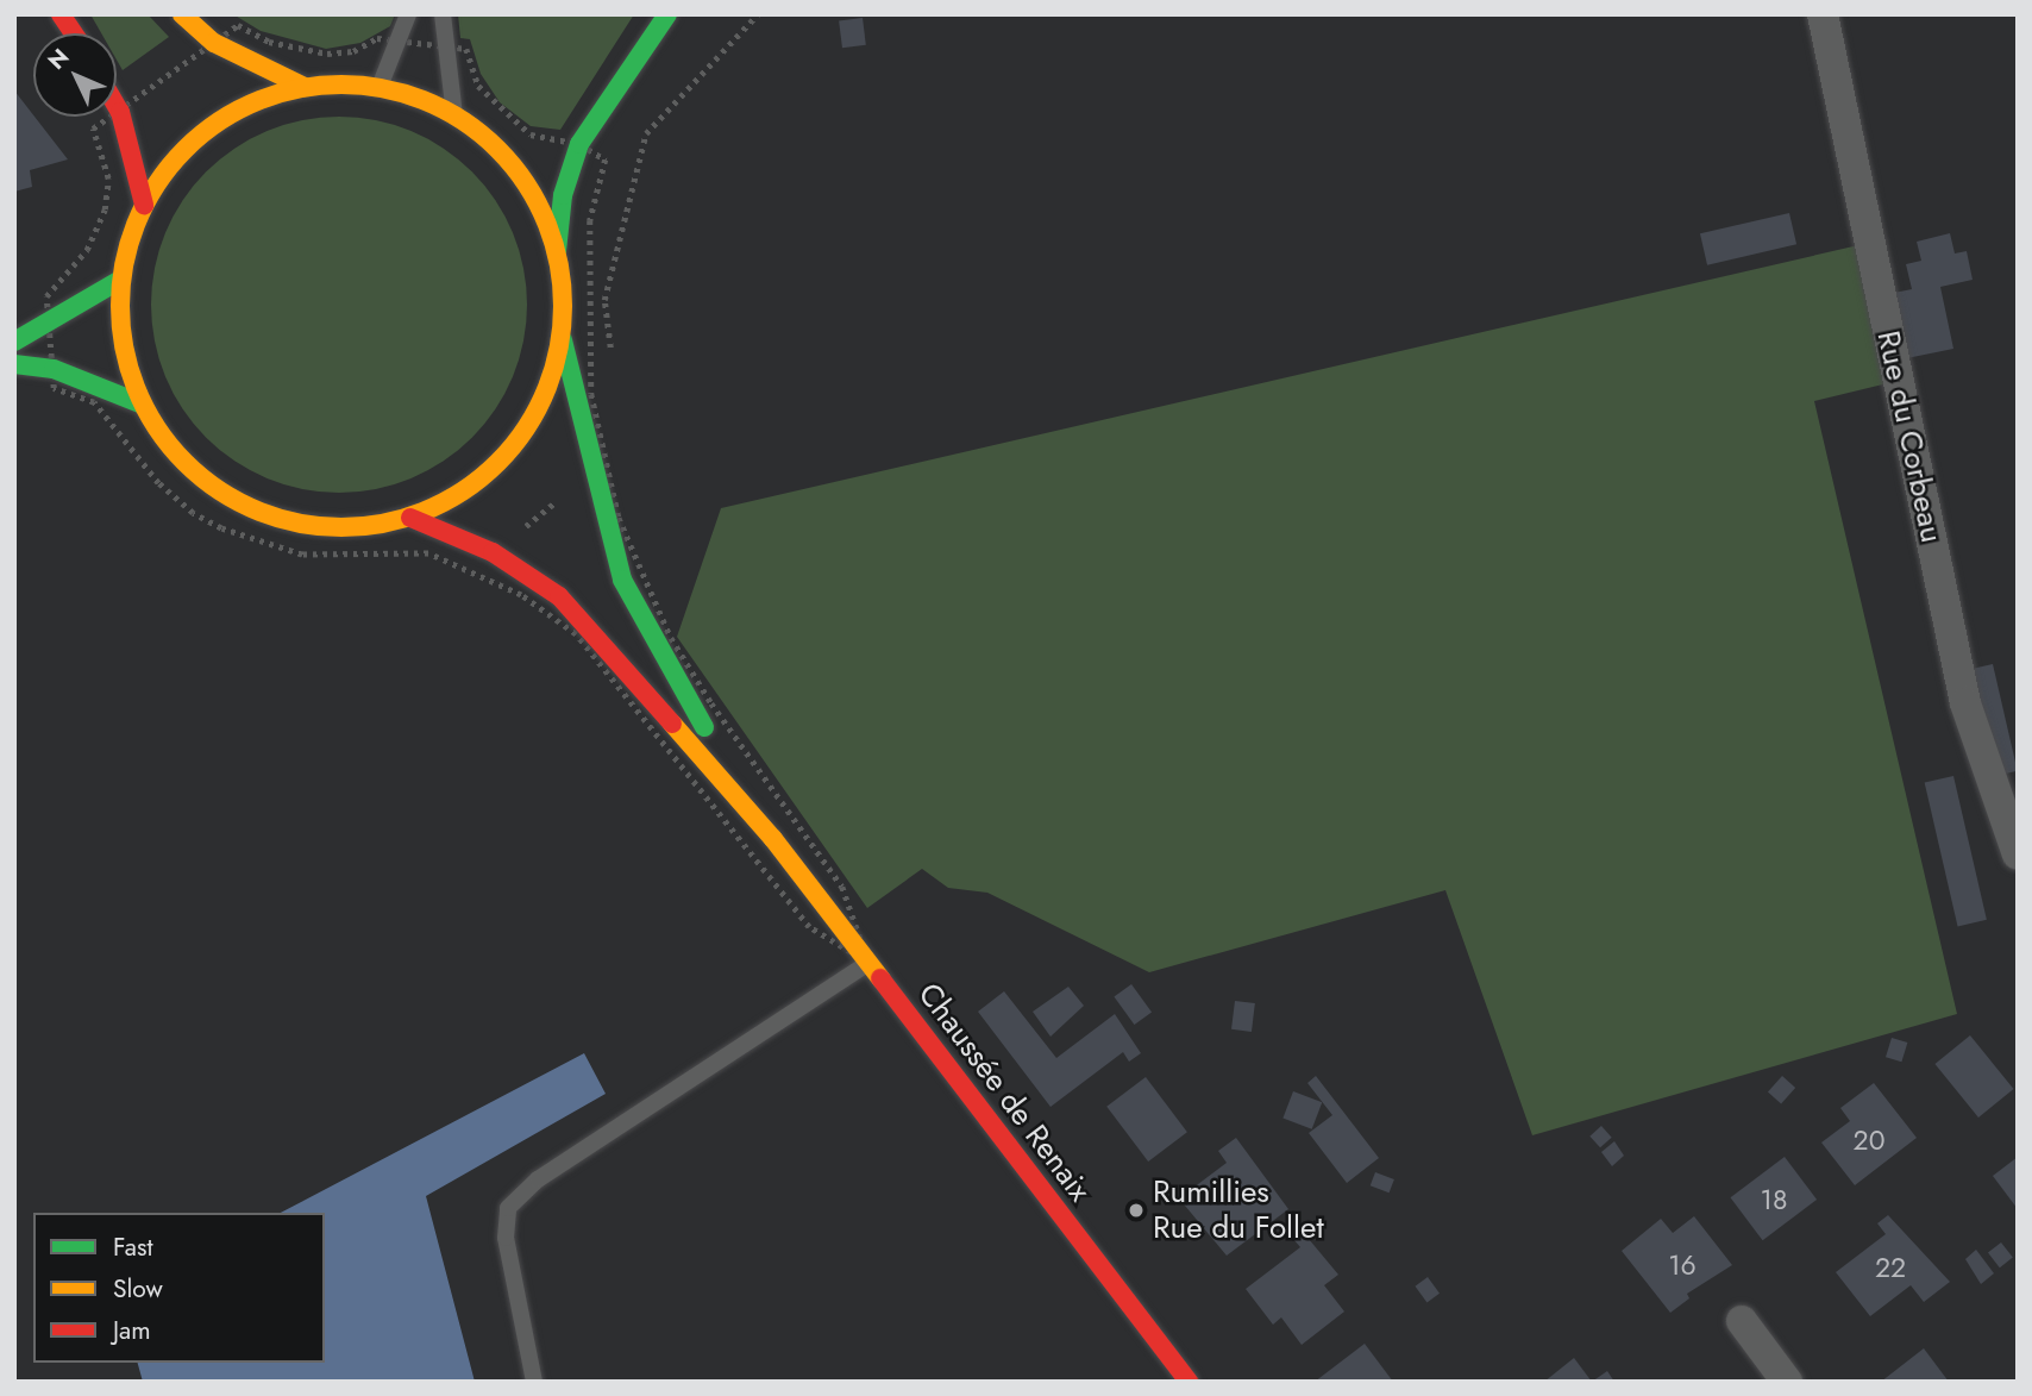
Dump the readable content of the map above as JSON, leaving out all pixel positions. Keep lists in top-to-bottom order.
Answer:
{
  "streets": {
    "main road": ["Chaussée de Renaix"],
    "street": ["Rue du Corbeau"]
  },
  "places": ["Rumillies Rue du Follet"],
  "house_numbers": [
    "20",
    "18",
    "16",
    "22"
  ],
  "legend": ["Fast", "Slow", "Jam"],
  "north": "top left"
}
